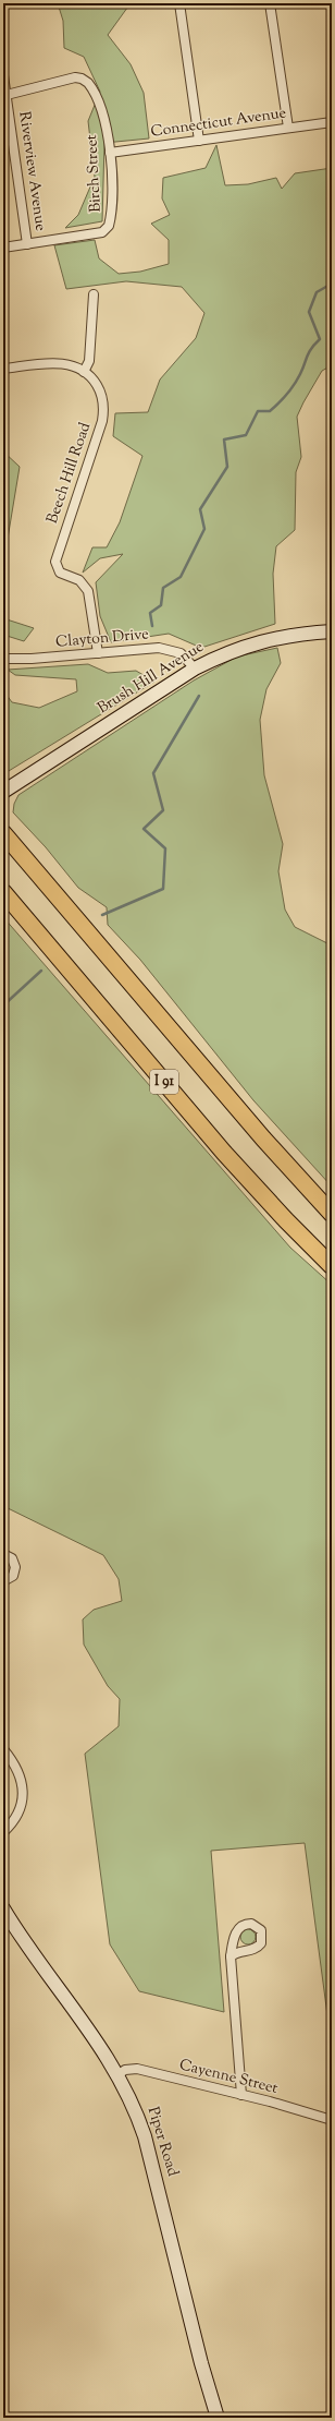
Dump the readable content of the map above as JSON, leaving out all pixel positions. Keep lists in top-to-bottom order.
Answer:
{
  "streets": {
    "highway": ["I 91"],
    "street": [
      "Connecticut Avenue",
      "Riverview Avenue",
      "Birch Street",
      "Beech Hill Road",
      "Clayton Drive",
      "Brush Hill Avenue",
      "Cayenne Street",
      "Piper Road"
    ]
  },
  "crossings": [
    ["Connecticut Avenue", "Birch Street"],
    ["Riverview Avenue", "Birch Street"],
    ["Beech Hill Road", "Clayton Drive"],
    ["Clayton Drive", "Brush Hill Avenue"],
    ["Cayenne Street", "Piper Road"]
  ]
}
